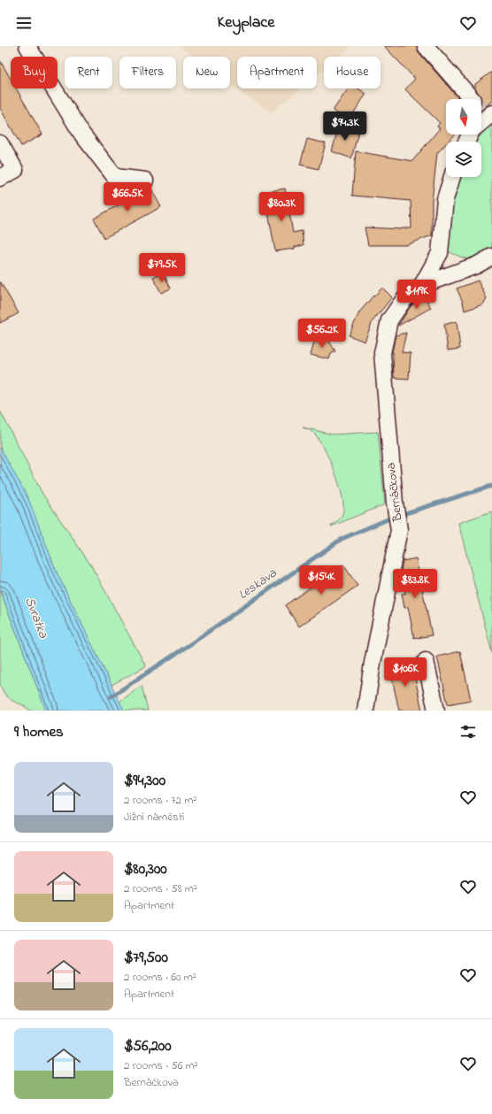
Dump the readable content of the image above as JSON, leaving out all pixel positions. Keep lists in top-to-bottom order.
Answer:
{
  "streets": {
    "street": ["Bernáčkova"]
  },
  "water": ["Leskava", "Svratka"],
  "north": "bottom",
  "page": {
    "header": "Keyplace",
    "chip": [
      "Buy",
      "Rent",
      "Filters",
      "New",
      "Apartment",
      "House"
    ],
    "price": [
      "$94.3K",
      "$66.5K",
      "$80.3K",
      "$79.5K",
      "$119K",
      "$56.2K",
      "$154K",
      "$83.8K",
      "$106K"
    ],
    "heading": "9 homes",
    "list": [
      {
        "name": "$94,300",
        "note": "2 rooms · 72 m² · Jižní náměstí"
      },
      {
        "name": "$80,300",
        "note": "2 rooms · 58 m² · Apartment"
      },
      {
        "name": "$79,500",
        "note": "2 rooms · 60 m² · Apartment"
      },
      {
        "name": "$56,200",
        "note": "2 rooms · 56 m² · Bernáčkova"
      }
    ]
  }
}
